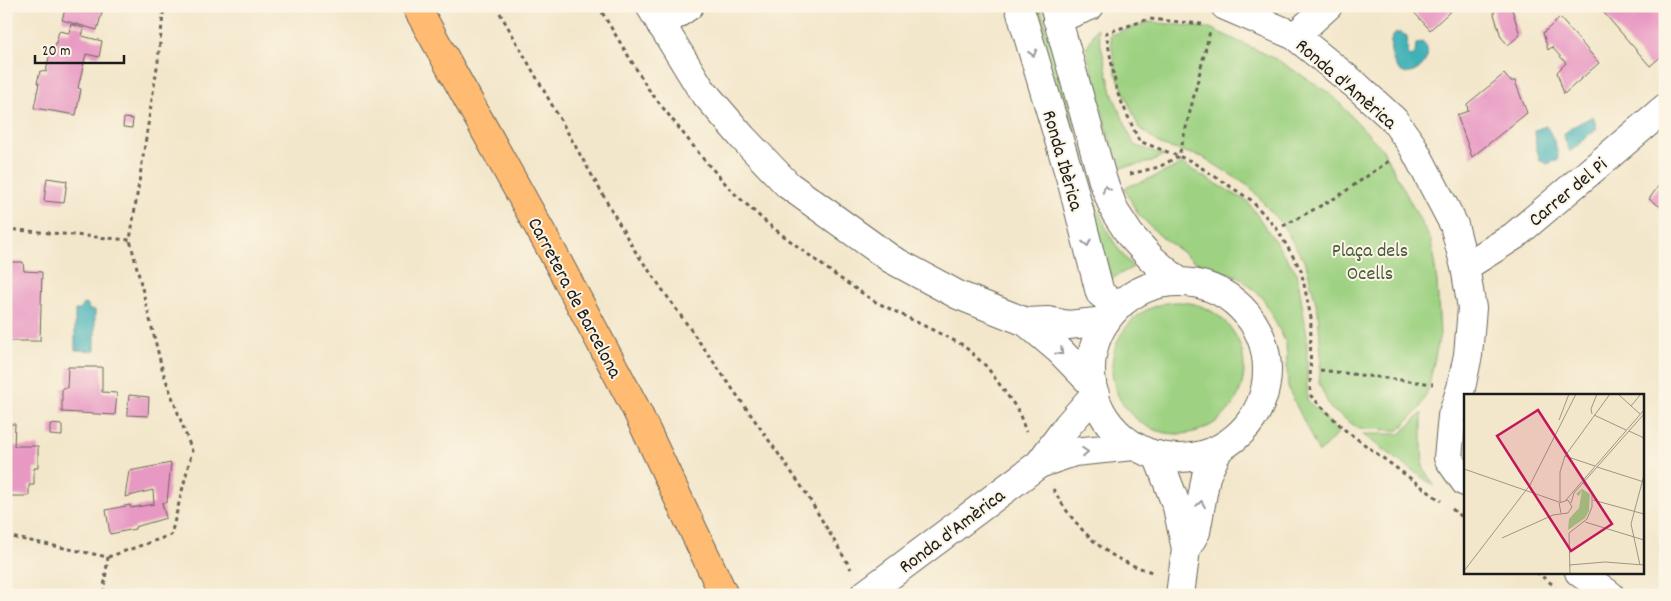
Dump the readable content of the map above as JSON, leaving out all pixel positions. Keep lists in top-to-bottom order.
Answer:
{
  "streets": {
    "highway": ["Carretera de Barcelona"],
    "street": ["Ronda d'Amèrica", "Ronda Ibèrica", "Carrer del Pi"]
  },
  "crossings": [
    ["Ronda d'Amèrica", "Ronda Ibèrica"],
    ["Ronda d'Amèrica", "Carrer del Pi"]
  ],
  "parks": ["Plaça dels Ocells"],
  "scale_bar": "20 m"
}
